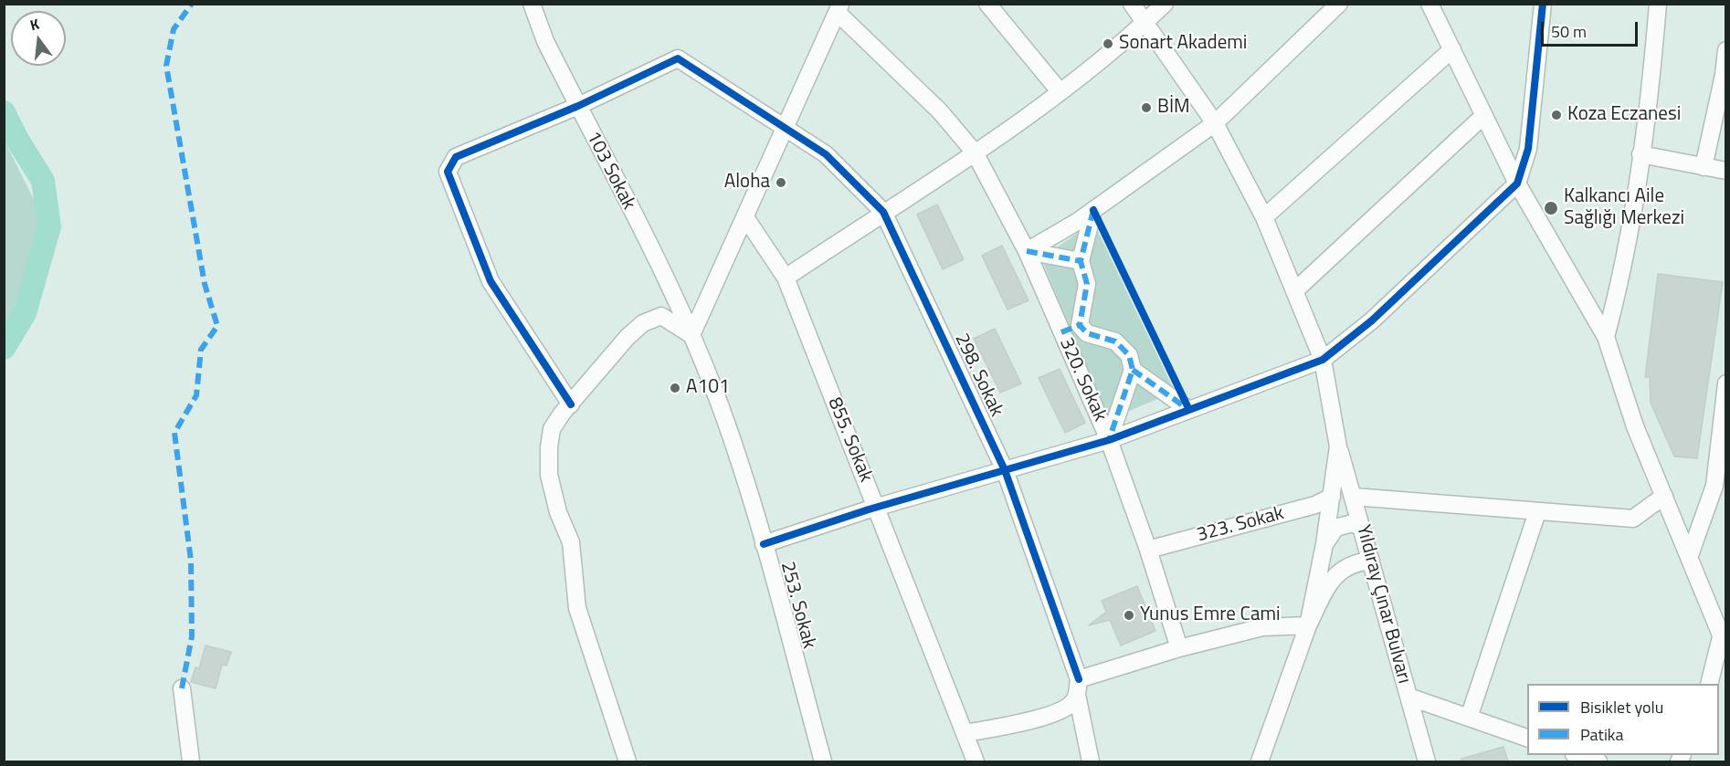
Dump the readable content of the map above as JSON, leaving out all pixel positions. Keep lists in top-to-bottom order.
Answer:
{
  "streets": {
    "street": [
      "103 Sokak",
      "298. Sokak",
      "320. Sokak",
      "855. Sokak",
      "323. Sokak",
      "Yıldıray Çınar Bulvarı",
      "253. Sokak"
    ]
  },
  "crossings": [
    ["103 Sokak", "298. Sokak"],
    ["103 Sokak", "253. Sokak"],
    ["320. Sokak", "323. Sokak"]
  ],
  "places": [
    "Sonart Akademi",
    "BİM",
    "Koza Eczanesi",
    "Aloha",
    "Kalkancı Aile Sağlığı Merkezi",
    "A101",
    "Yunus Emre Cami"
  ],
  "legend": ["Bisiklet yolu", "Patika"],
  "scale_bar": "50 m",
  "north": "top"
}
